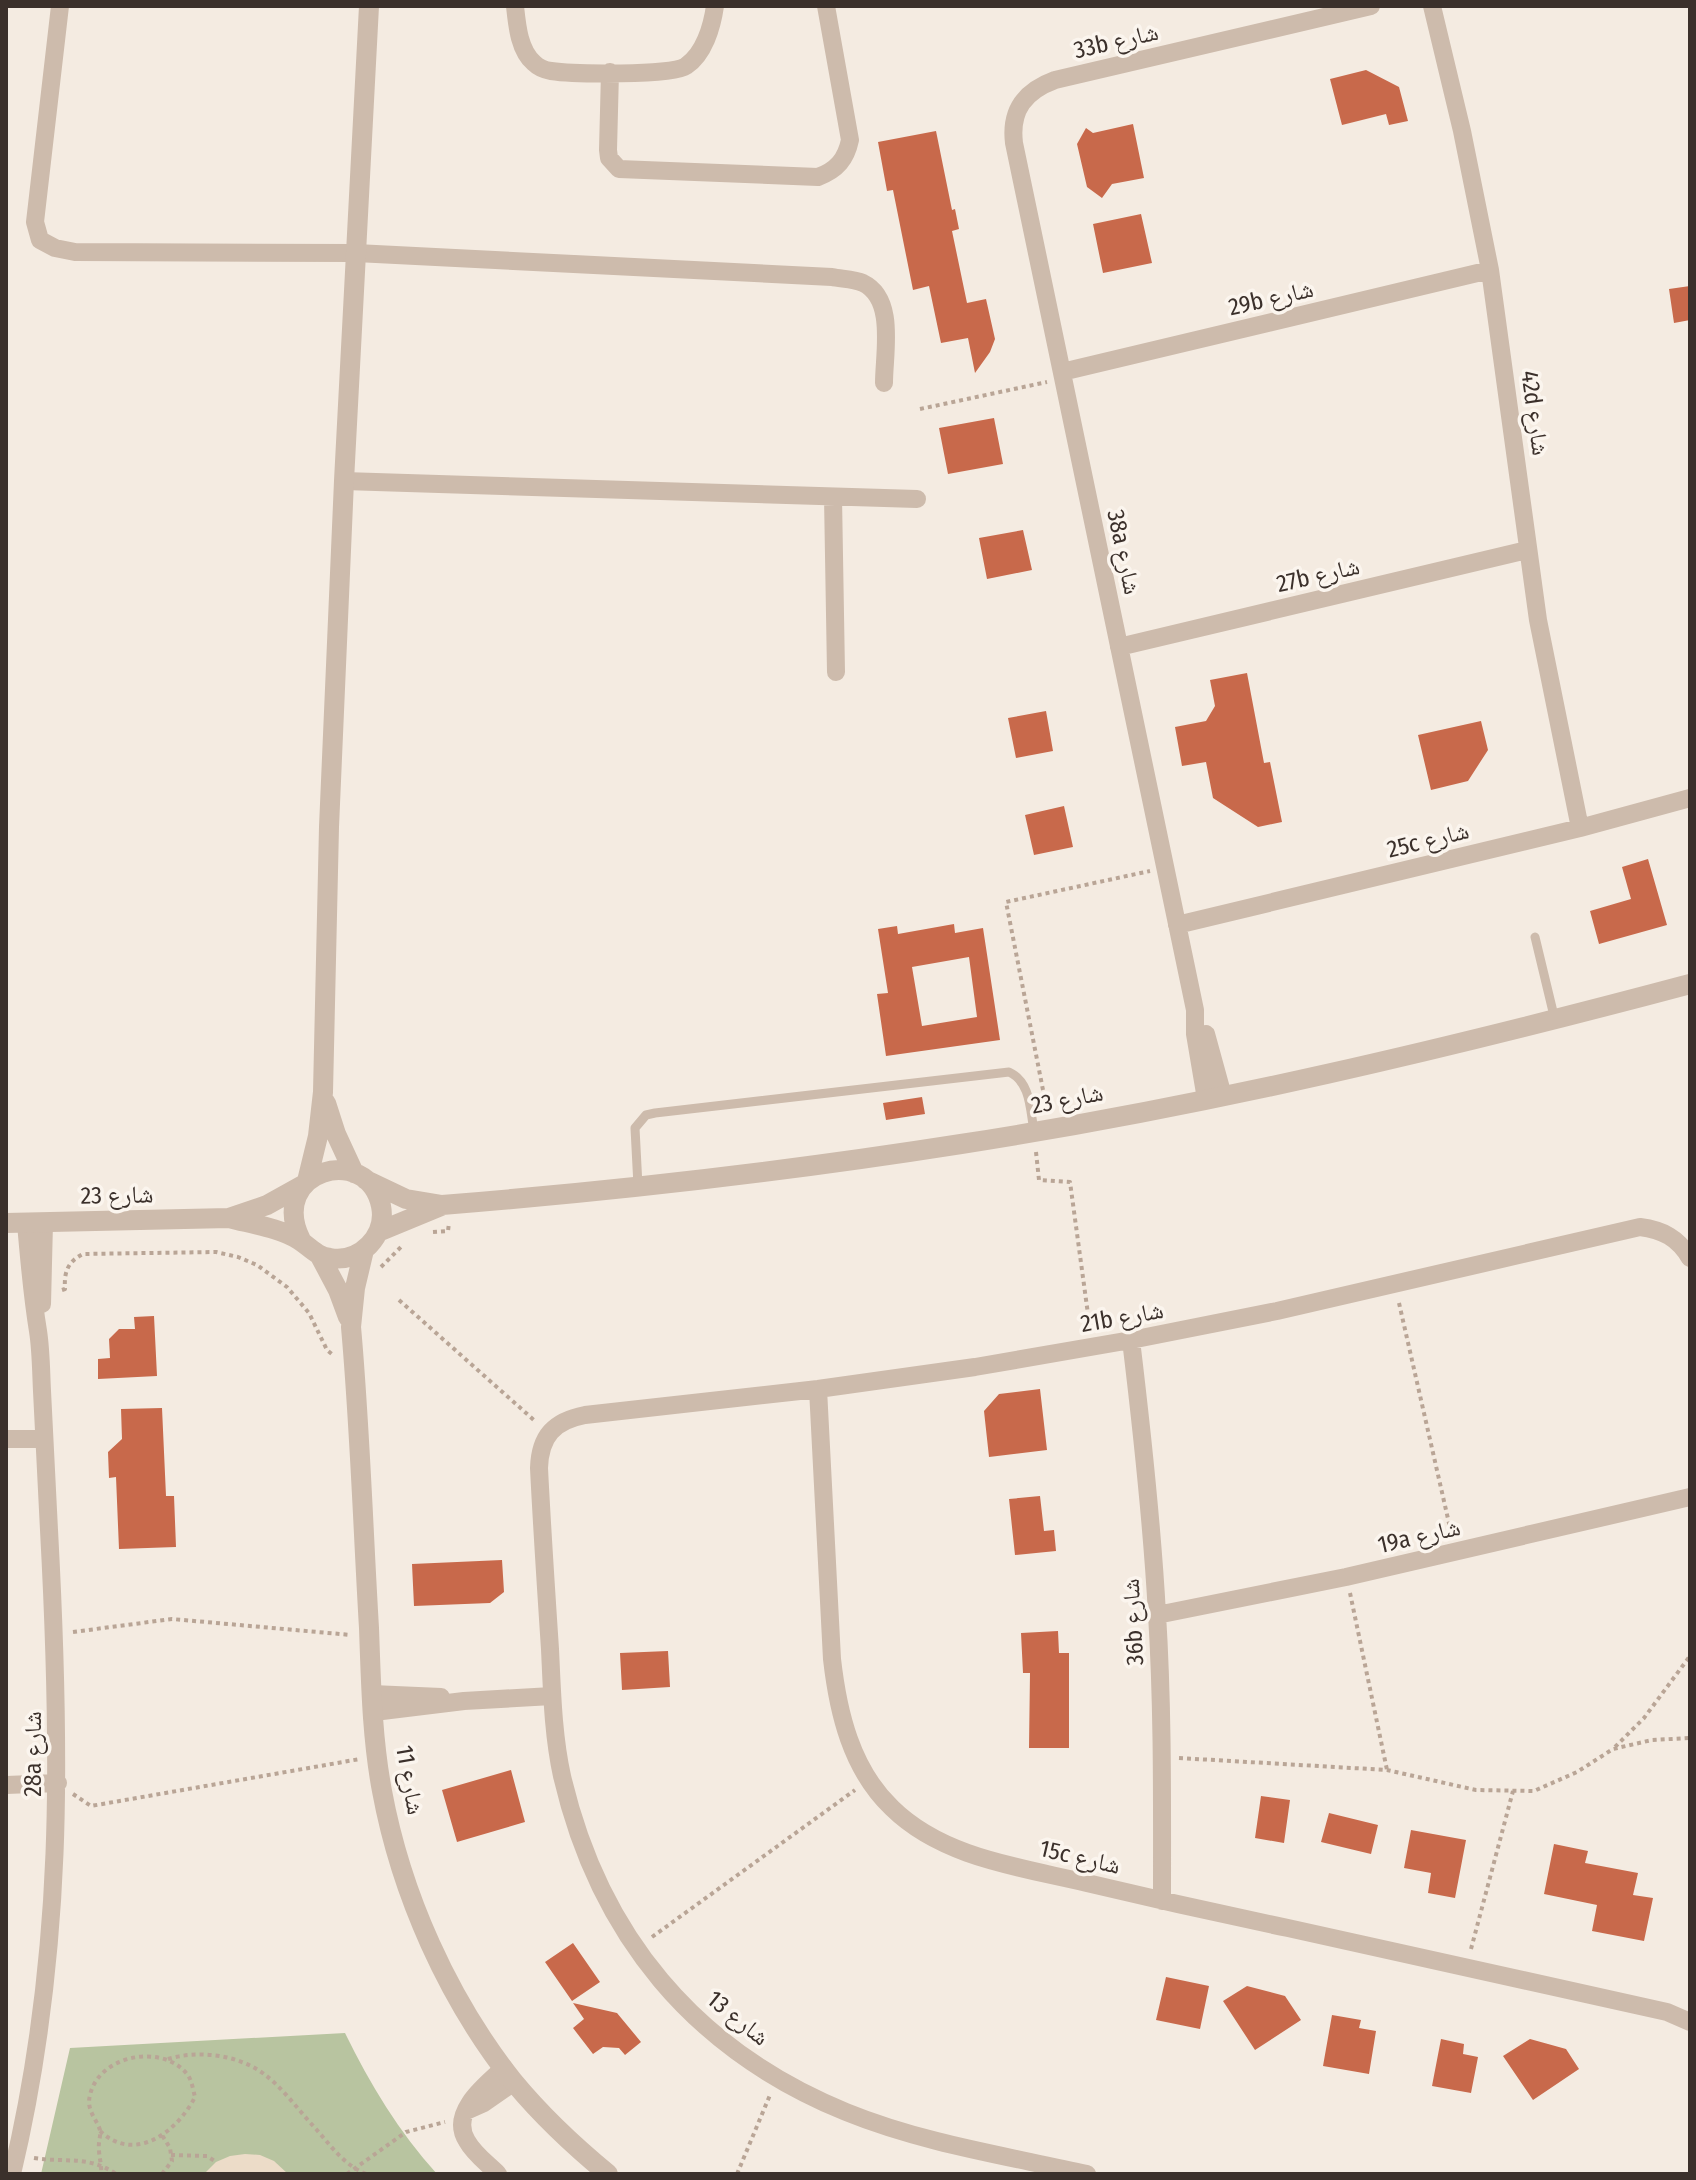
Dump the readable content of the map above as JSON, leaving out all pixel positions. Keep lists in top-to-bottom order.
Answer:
{
  "streets": {
    "street": [
      "33b شارع",
      "29b شارع",
      "42d شارع",
      "38a شارع",
      "27b شارع",
      "25c شارع",
      "شارع 23",
      "21b شارع",
      "19a شارع",
      "36b شارع",
      "28a شارع",
      "شارع 11",
      "15c شارع",
      "شارع 13"
    ]
  },
  "crossings": [
    ["33b شارع", "38a شارع"],
    ["29b شارع", "42d شارع"],
    ["29b شارع", "38a شارع"],
    ["42d شارع", "27b شارع"],
    ["42d شارع", "25c شارع"],
    ["38a شارع", "27b شارع"],
    ["38a شارع", "25c شارع"],
    ["38a شارع", "شارع 23"],
    ["شارع 23", "28a شارع"],
    ["شارع 23", "شارع 11"],
    ["21b شارع", "36b شارع"],
    ["21b شارع", "15c شارع"],
    ["21b شارع", "شارع 13"],
    ["19a شارع", "36b شارع"],
    ["36b شارع", "15c شارع"]
  ]
}
